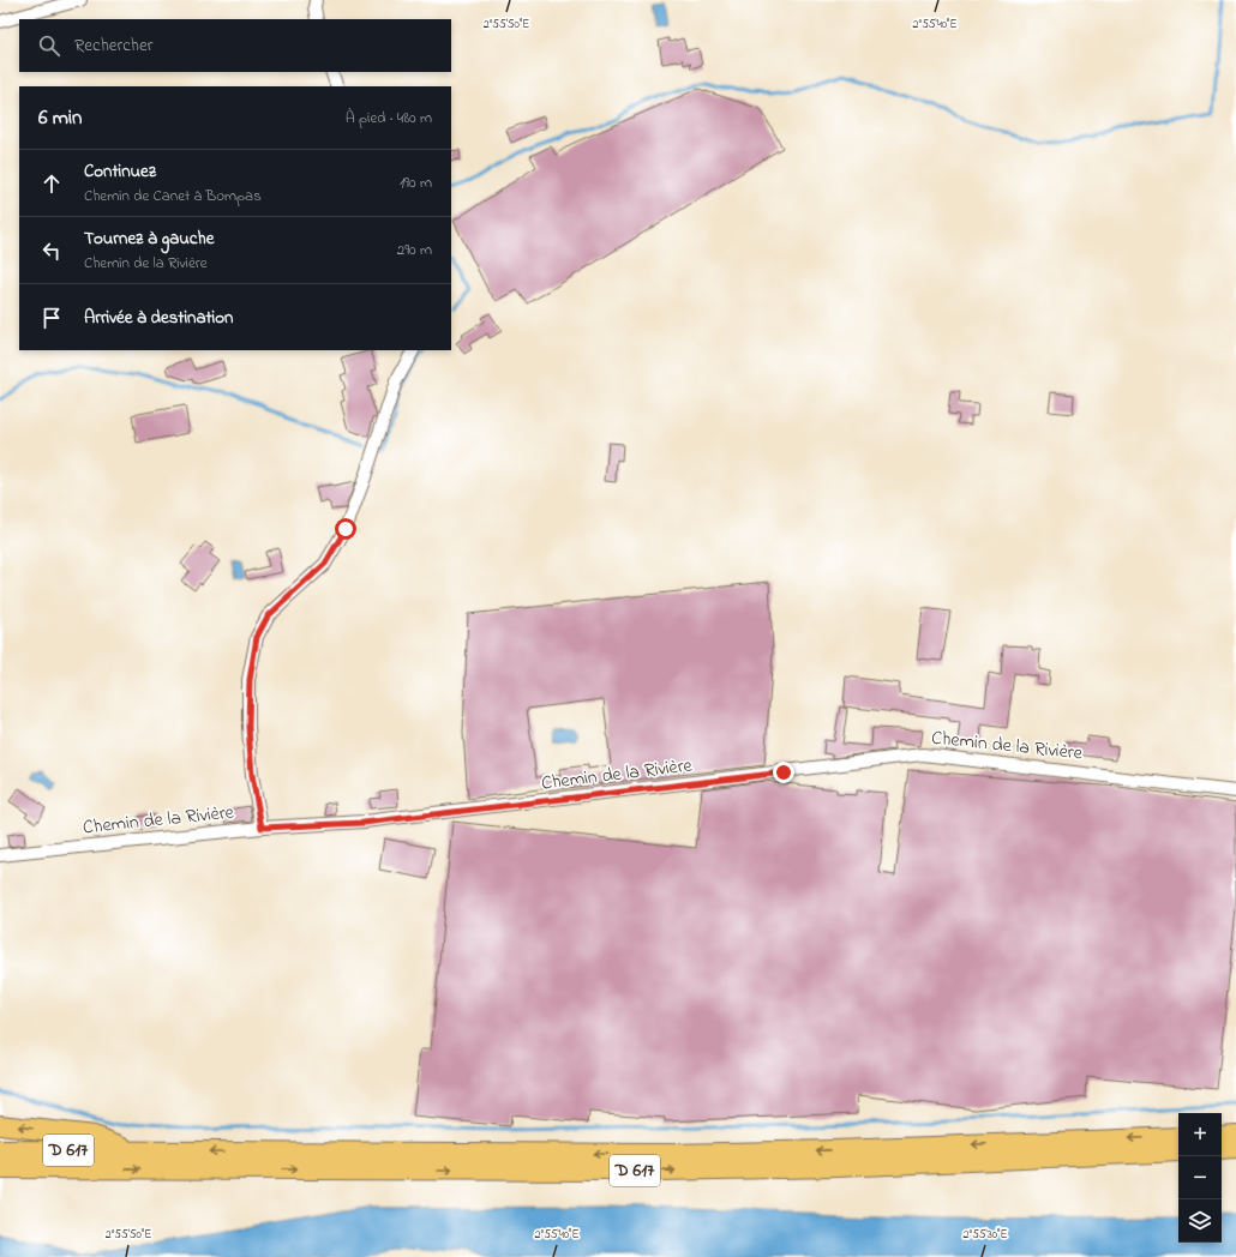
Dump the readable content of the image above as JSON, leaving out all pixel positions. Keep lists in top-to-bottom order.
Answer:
{
  "streets": {
    "highway": ["D 617"],
    "street": ["Chemin de la Rivière"]
  },
  "page": {
    "search": "Rechercher",
    "heading": ["6 min", "À pied · 480 m"],
    "list": [
      ["Continuez", "Chemin de Canet à Bompas", "190 m"],
      ["Tournez à gauche", "Chemin de la Rivière", "290 m"],
      "Arrivée à destination"
    ],
    "map_buttons": ["+", "−"]
  },
  "coordinates": ["2°55'50\"E", "2°55'40\"E", "2°55'30\"E"]
}
